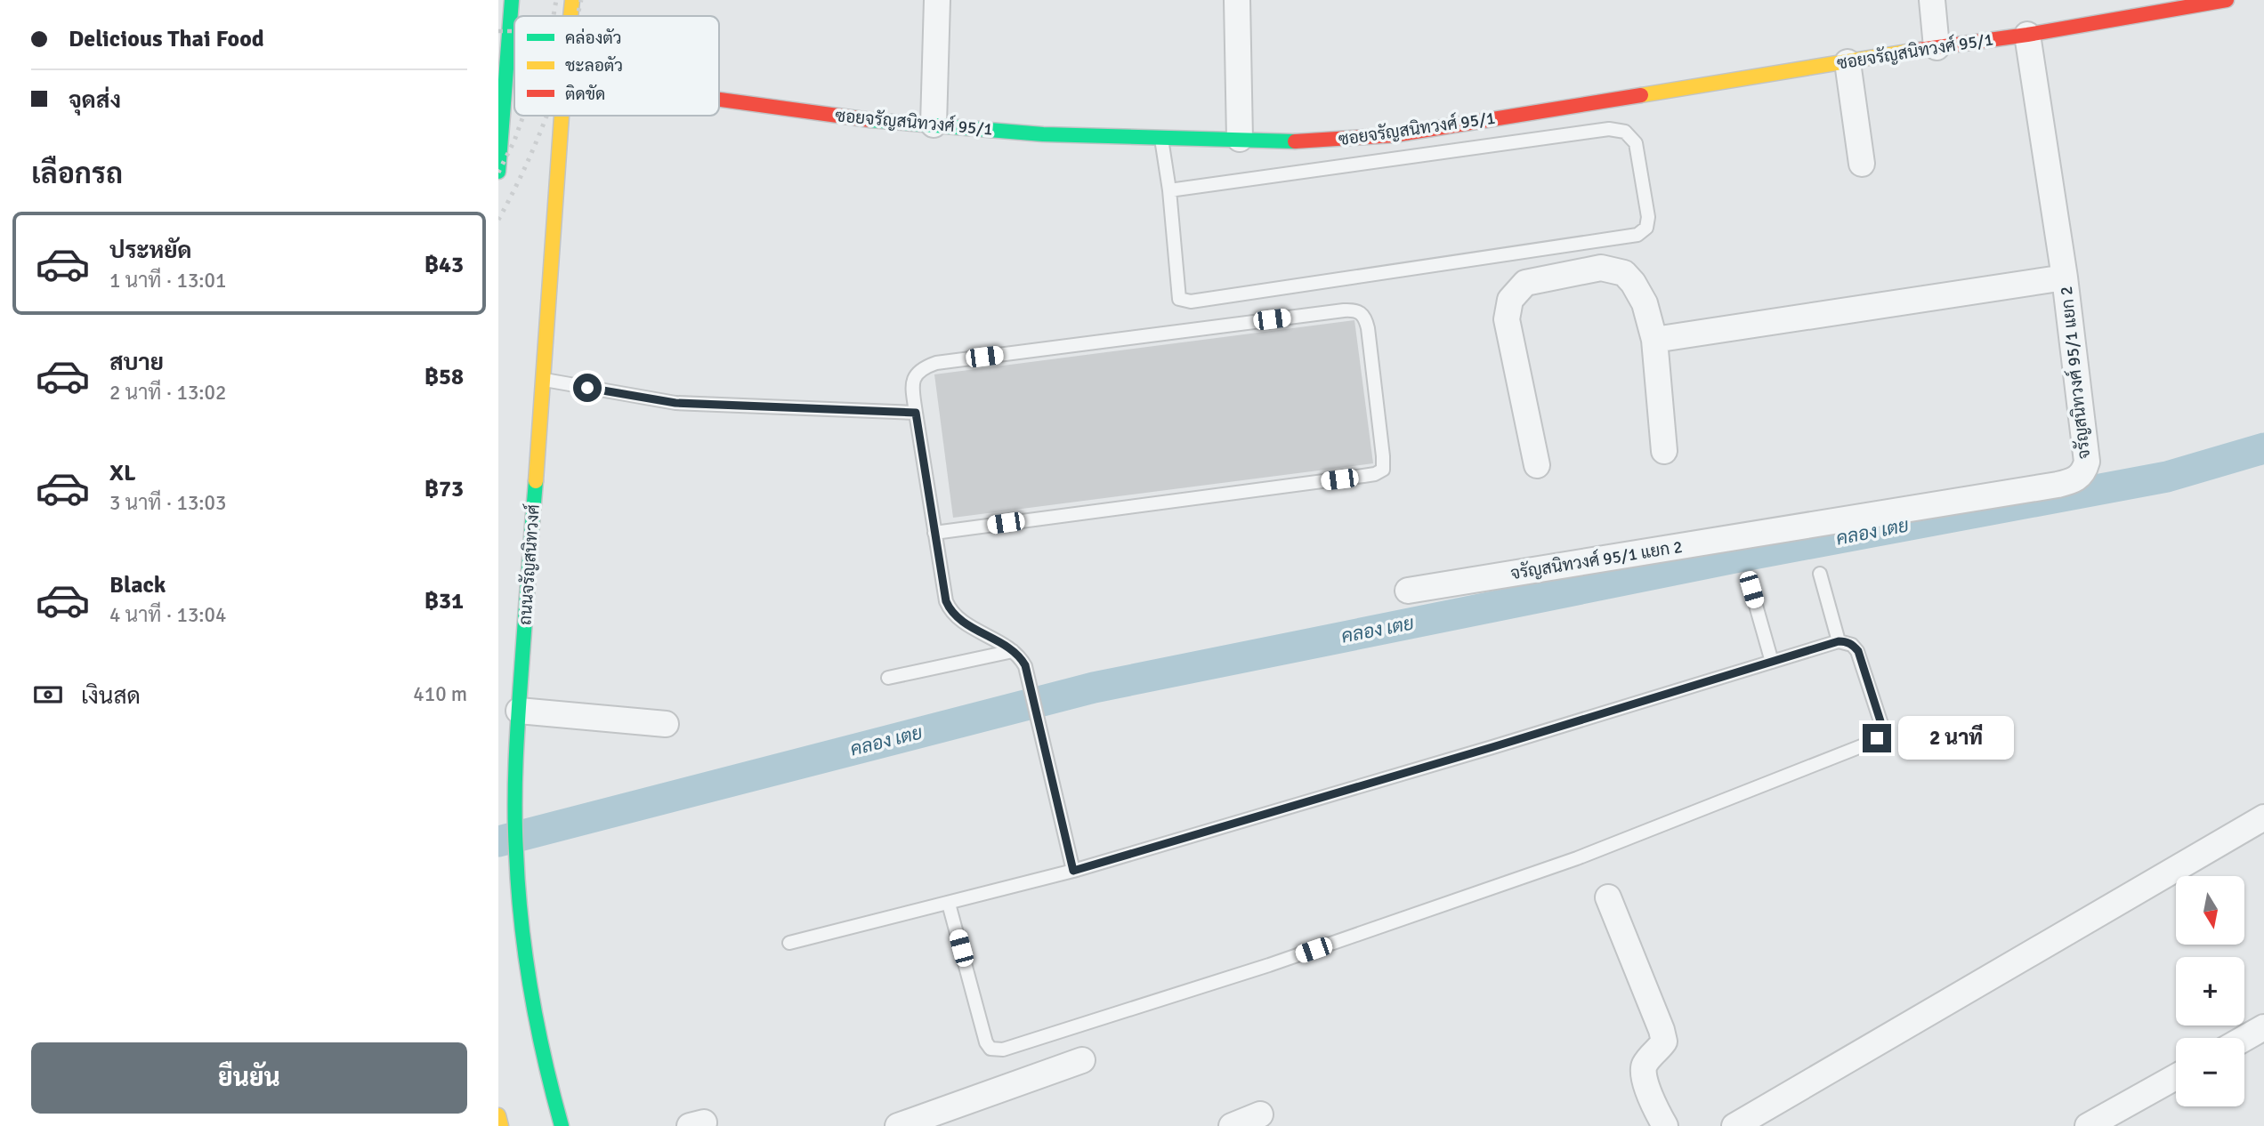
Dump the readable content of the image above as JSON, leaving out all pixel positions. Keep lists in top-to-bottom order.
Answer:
{
  "streets": {
    "street": ["ซอยจรัญสนิทวงศ์ 95/1", "จรัญสนิทวงศ์ 95/1 แยก 2", "ถนนจรัญสนิทวงศ์"]
  },
  "crossings": [
    ["ซอยจรัญสนิทวงศ์ 95/1", "จรัญสนิทวงศ์ 95/1 แยก 2"]
  ],
  "water": ["คลอง เตย"],
  "legend": ["คล่องตัว", "ชะลอตัว", "ติดขัด"],
  "north": "bottom",
  "page": {
    "banner": ["Delicious Thai Food", "จุดส่ง"],
    "heading": "เลือกรถ",
    "list": [
      {
        "name": "ประหยัด",
        "note": "1 นาที · 13:01",
        "value": "฿43"
      },
      {
        "name": "สบาย",
        "note": "2 นาที · 13:02",
        "value": "฿58"
      },
      {
        "name": "XL",
        "note": "3 นาที · 13:03",
        "value": "฿73"
      },
      {
        "name": "Black",
        "note": "4 นาที · 13:04",
        "value": "฿31"
      }
    ],
    "pay": ["เงินสด", "410 m"],
    "bubble": "2 นาที",
    "map_buttons": ["+", "−"],
    "buttons": "ยืนยัน"
  }
}
